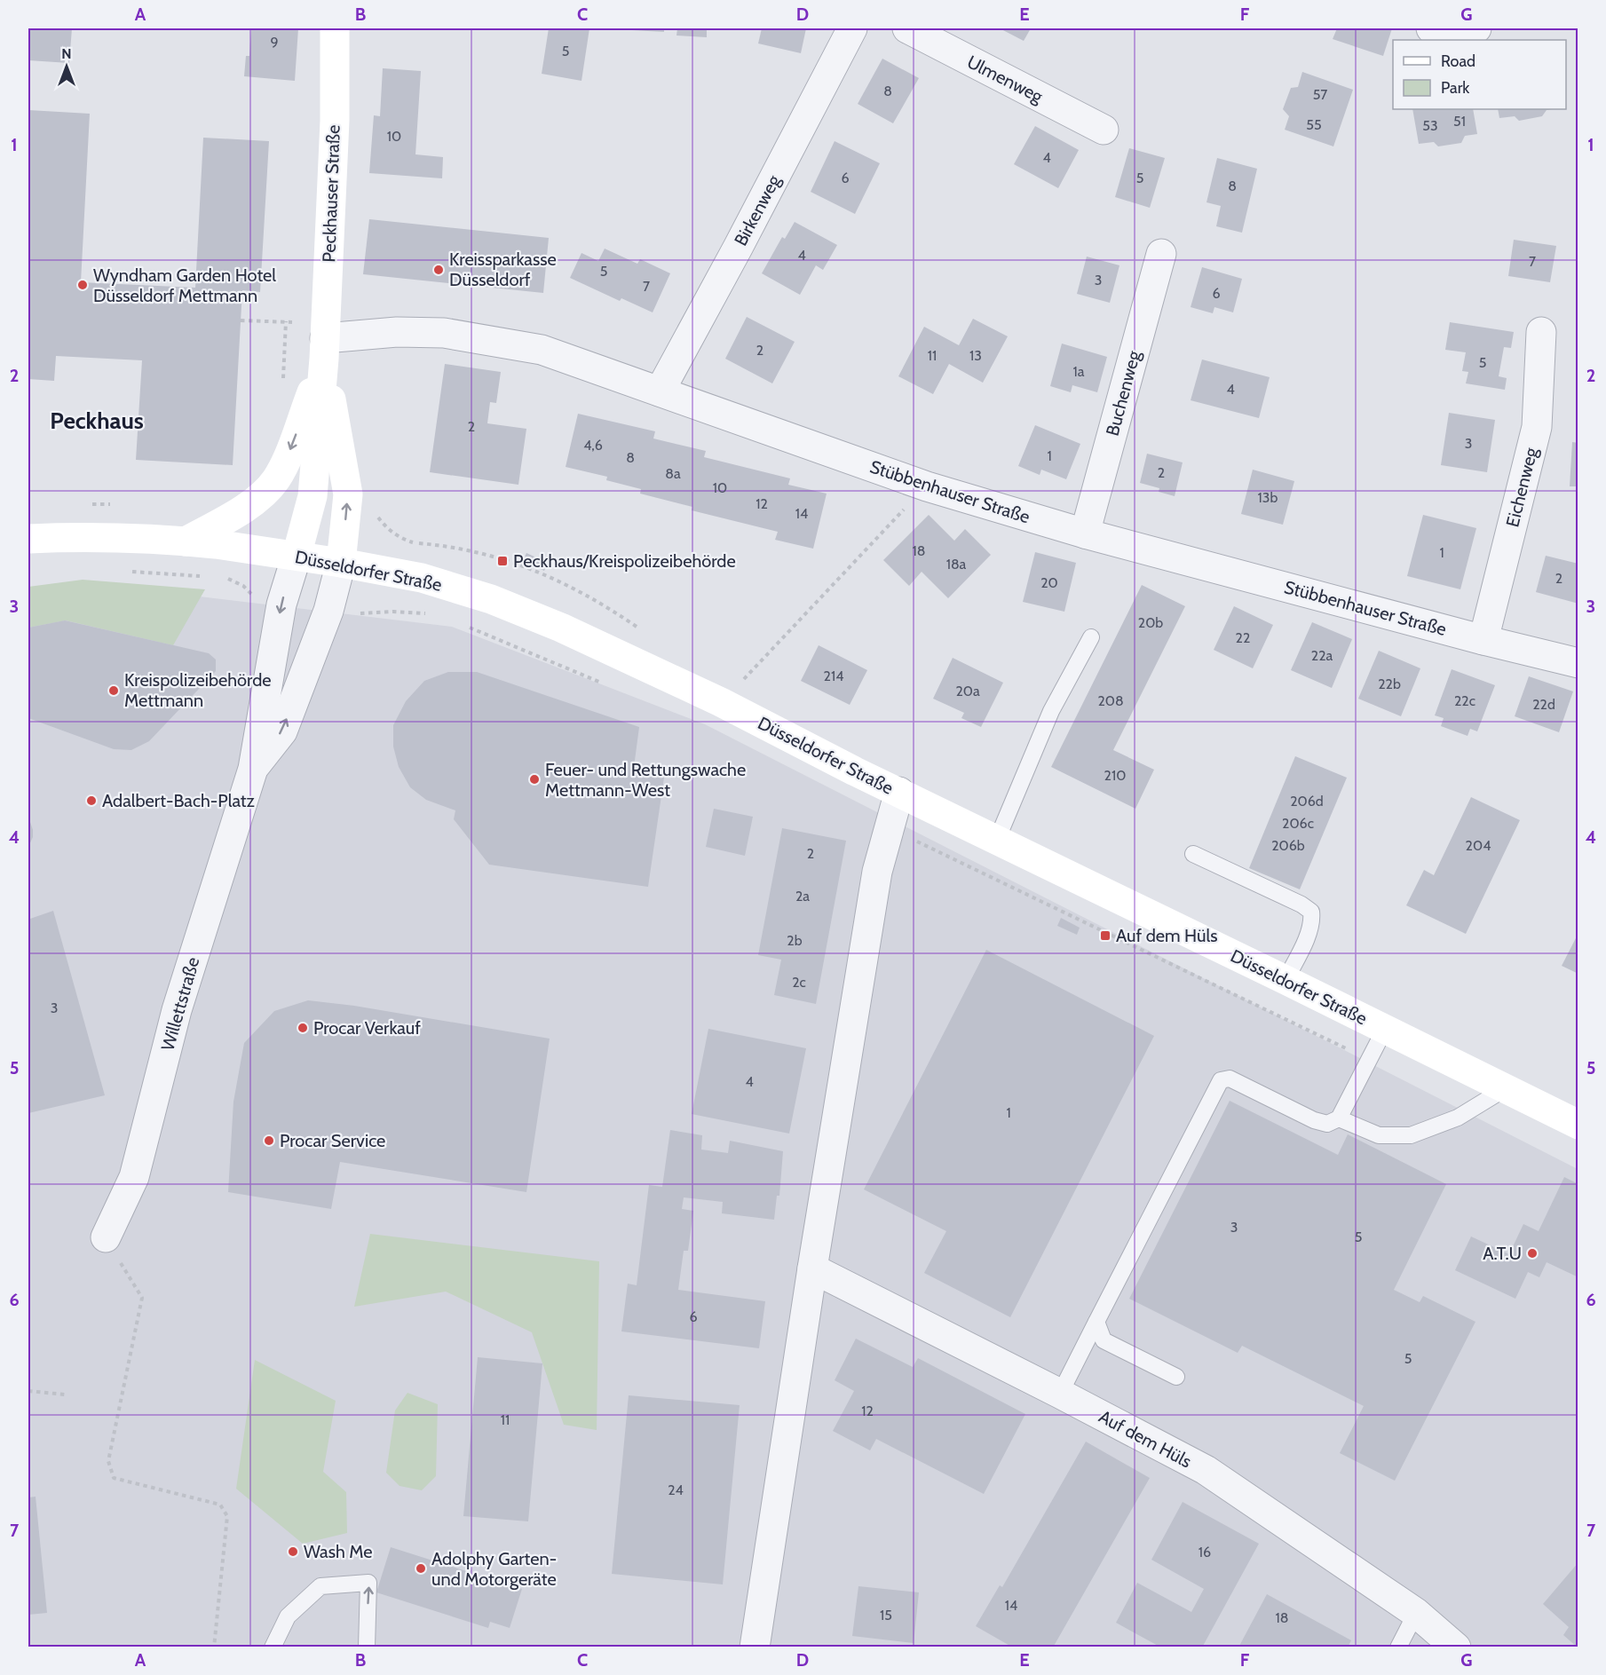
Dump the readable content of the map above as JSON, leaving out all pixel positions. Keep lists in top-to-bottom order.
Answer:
{
  "streets": {
    "main road": ["Peckhauser Straße", "Düsseldorfer Straße"],
    "street": [
      "Ulmenweg",
      "Birkenweg",
      "Buchenweg",
      "Eichenweg",
      "Stübbenhauser Straße",
      "Willettstraße",
      "Auf dem Hüls"
    ]
  },
  "crossings": [
    ["Peckhauser Straße", "Stübbenhauser Straße"],
    ["Peckhauser Straße", "Düsseldorfer Straße"],
    ["Peckhauser Straße", "Willettstraße"],
    ["Birkenweg", "Stübbenhauser Straße"],
    ["Buchenweg", "Stübbenhauser Straße"],
    ["Eichenweg", "Stübbenhauser Straße"],
    ["Düsseldorfer Straße", "Willettstraße"]
  ],
  "districts": ["Peckhaus"],
  "places": {
    "other": [
      "Kreissparkasse Düsseldorf",
      "Wyndham Garden Hotel Düsseldorf Mettmann",
      "Kreispolizeibehörde Mettmann",
      "Feuer- und Rettungswache Mettmann-West",
      "Adalbert-Bach-Platz",
      "Procar Verkauf",
      "Procar Service",
      "A.T.U",
      "Wash Me",
      "Adolphy Garten- und Motorgeräte"
    ],
    "transit": ["Peckhaus/Kreispolizeibehörde", "Auf dem Hüls"]
  },
  "house_numbers": [
    "9",
    "5",
    "8",
    "57",
    "51",
    "55",
    "53",
    "10",
    "4",
    "6",
    "5",
    "8",
    "4",
    "7",
    "5",
    "3",
    "7",
    "6",
    "2",
    "11",
    "13",
    "5",
    "1a",
    "4",
    "2",
    "3",
    "4,6",
    "1",
    "8",
    "2",
    "8a",
    "10",
    "13b",
    "12",
    "14",
    "18",
    "1",
    "18a",
    "2",
    "20",
    "20b",
    "22",
    "22a",
    "214",
    "22b",
    "20a",
    "208",
    "22c",
    "22d",
    "210",
    "206d",
    "206c",
    "206b",
    "204",
    "2",
    "2a",
    "2b",
    "2c",
    "3",
    "4",
    "1",
    "3",
    "5",
    "6",
    "5",
    "12",
    "11",
    "24",
    "16",
    "14",
    "15",
    "18"
  ],
  "legend": ["Road", "Park"],
  "north": "top",
  "grid": {
    "columns": [
      "A",
      "B",
      "C",
      "D",
      "E",
      "F",
      "G"
    ],
    "rows": [
      "1",
      "2",
      "3",
      "4",
      "5",
      "6",
      "7"
    ]
  }
}
